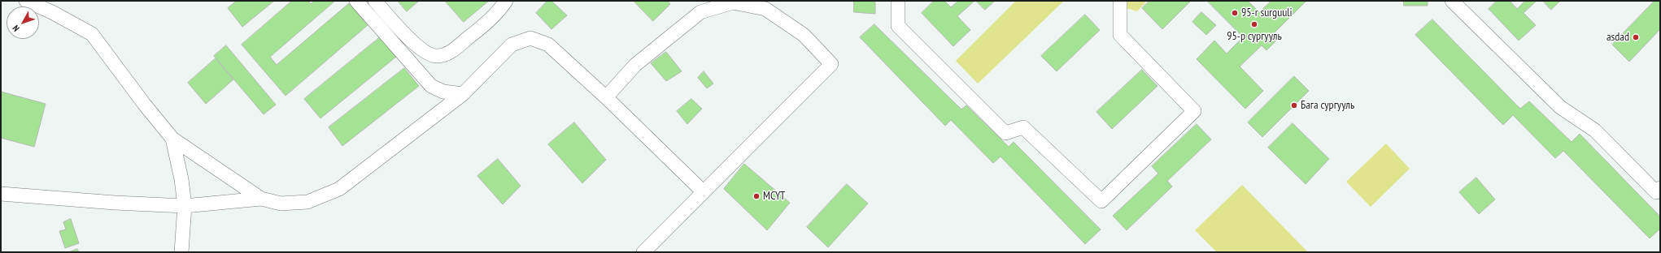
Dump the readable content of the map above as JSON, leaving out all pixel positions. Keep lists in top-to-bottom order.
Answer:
{
  "places": [
    "95-r surguuli",
    "95-р сургууль",
    "asdad",
    "Бага сургууль",
    "МСҮТ"
  ],
  "north": "bottom left"
}
